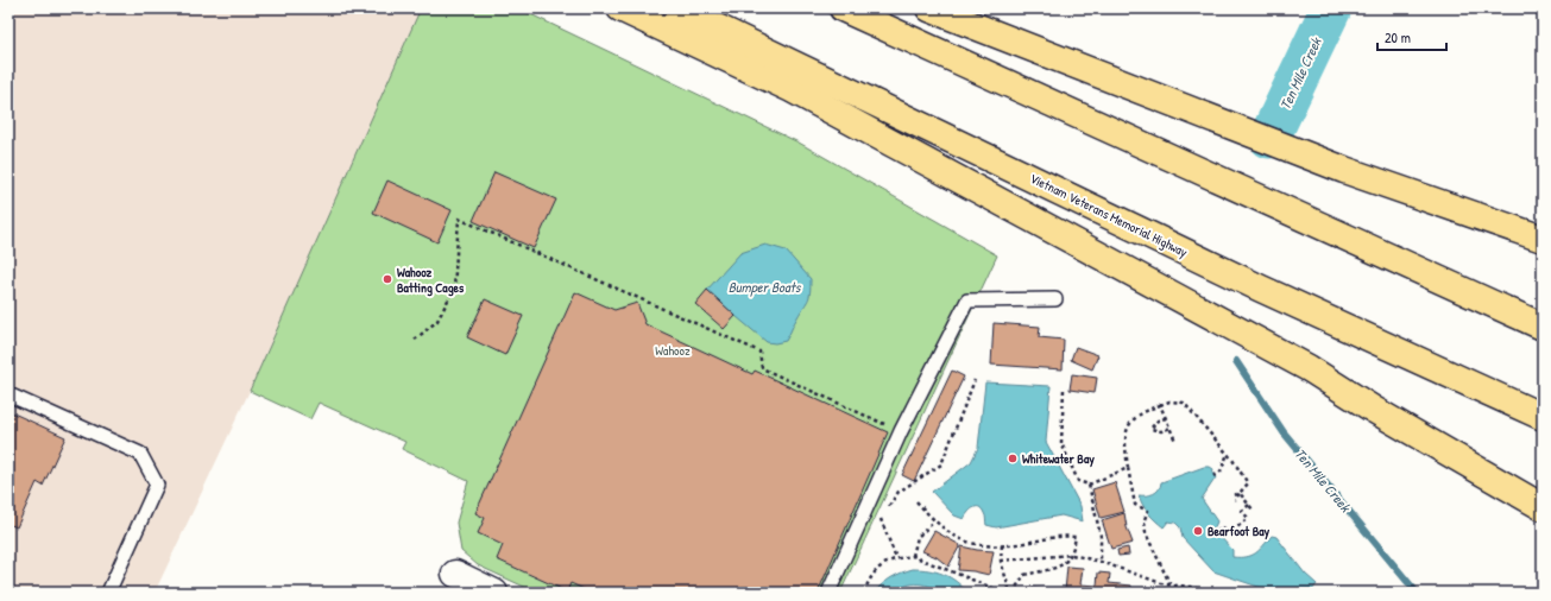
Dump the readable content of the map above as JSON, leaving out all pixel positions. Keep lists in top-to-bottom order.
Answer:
{
  "streets": {
    "highway": ["Vietnam Veterans Memorial Highway"]
  },
  "water": ["Ten Mile Creek", "Bumper Boats"],
  "parks": ["Wahooz"],
  "places": ["Wahooz Batting Cages", "Whitewater Bay", "Bearfoot Bay"],
  "scale_bar": "20 m"
}
